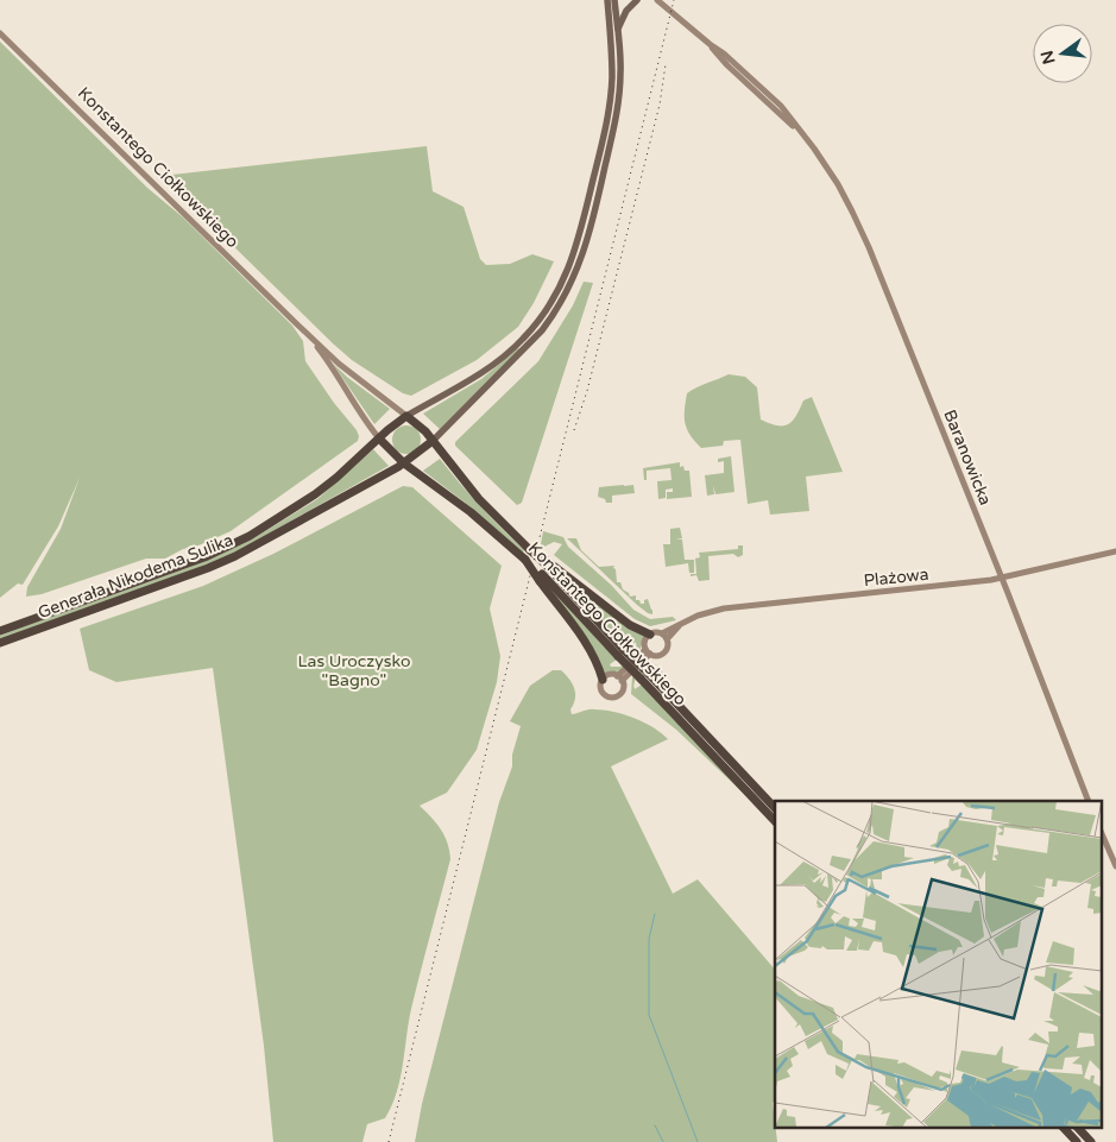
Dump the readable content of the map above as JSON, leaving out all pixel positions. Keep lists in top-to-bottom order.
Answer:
{
  "streets": {
    "highway": ["Konstantego Ciołkowskiego", "Generała Nikodema Sulika"],
    "street": ["Baranowicka", "Plażowa"]
  },
  "crossings": [
    ["Konstantego Ciołkowskiego", "Generała Nikodema Sulika"],
    ["Baranowicka", "Plażowa"]
  ],
  "parks": ["Las Uroczysko \"Bagno\""],
  "north": "left"
}
